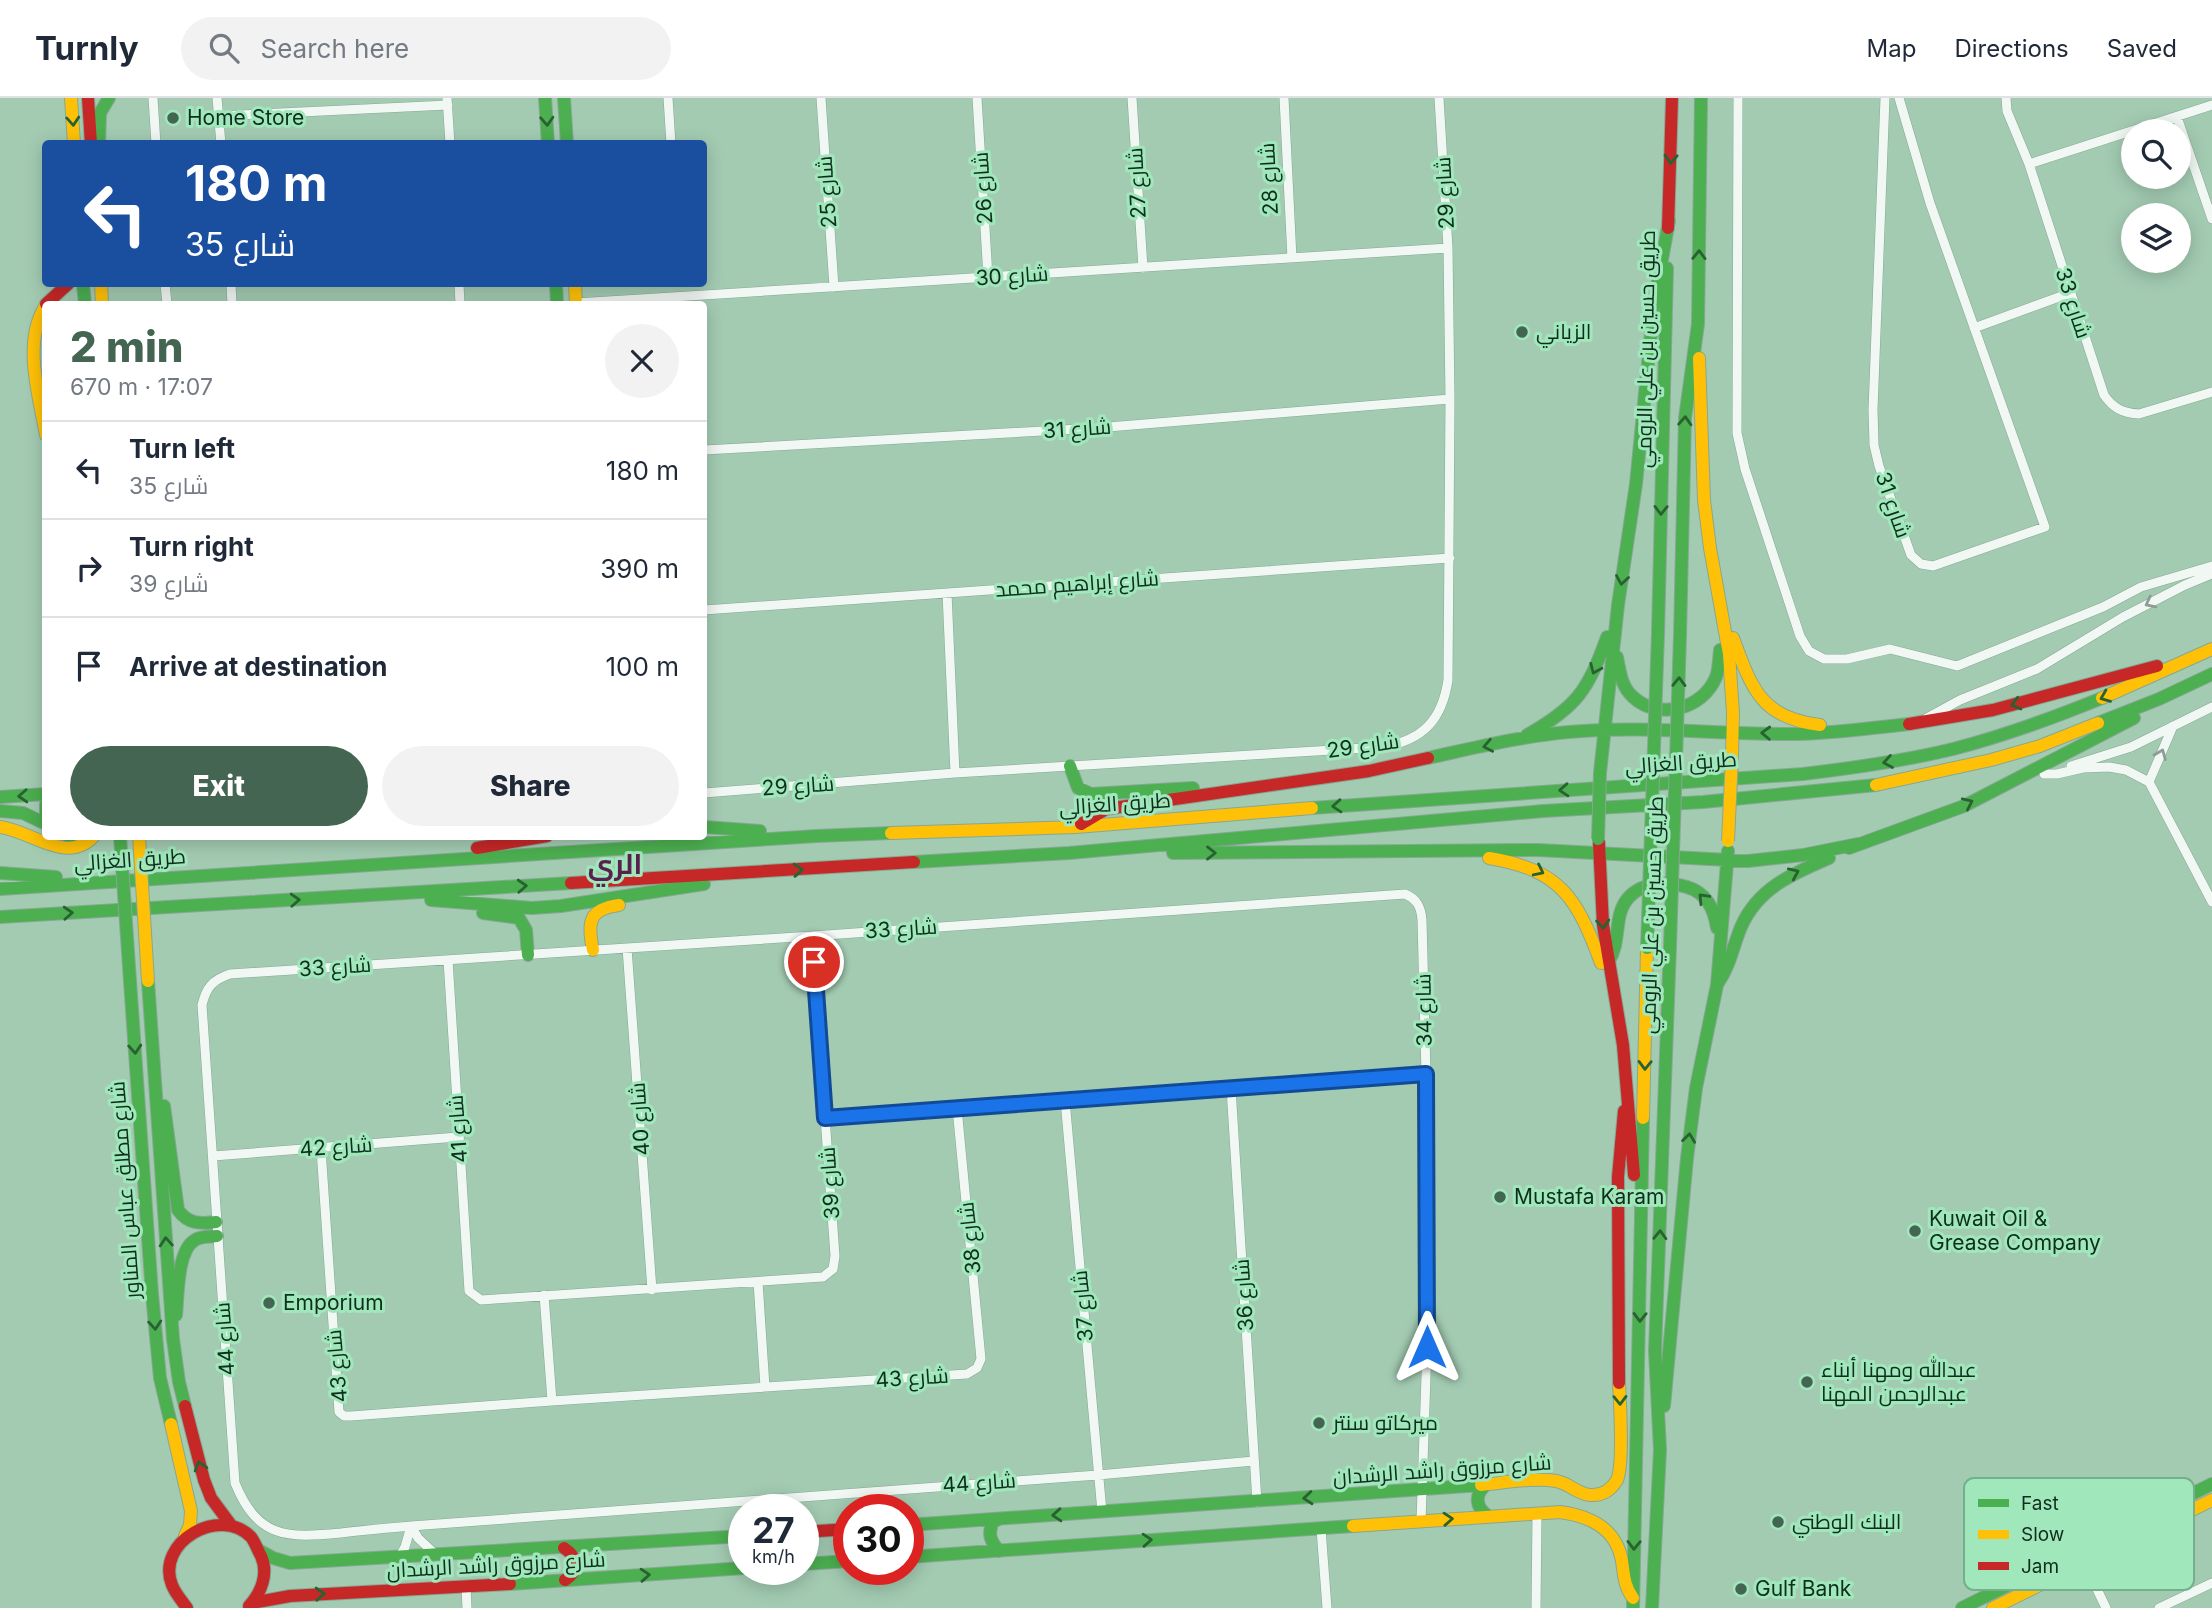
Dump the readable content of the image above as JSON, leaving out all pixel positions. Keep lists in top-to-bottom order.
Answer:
{
  "streets": {
    "main road": [
      "طريق حسين بن علي الرومي",
      "طريق الغزالي",
      "شارع مطلق عباس المناور",
      "شارع مرزوق راشد الرشدان"
    ],
    "street": [
      "شارع 28",
      "شارع 27",
      "شارع 26",
      "شارع 25",
      "شارع 29",
      "شارع 30",
      "شارع 33",
      "شارع 31",
      "شارع إبراهيم محمد",
      "شارع 34",
      "شارع 40",
      "شارع 41",
      "شارع 42",
      "شارع 39",
      "شارع 38",
      "شارع 36",
      "شارع 37",
      "شارع 44",
      "شارع 43"
    ]
  },
  "crossings": [
    ["شارع 28", "شارع 30"],
    ["شارع 27", "شارع 30"],
    ["شارع 26", "شارع 30"],
    ["شارع 25", "شارع 30"],
    ["شارع 29", "شارع 30"],
    ["شارع 29", "شارع 31"],
    ["شارع 29", "شارع إبراهيم محمد"],
    ["شارع 33", "شارع 34"],
    ["شارع 33", "شارع 40"],
    ["شارع 33", "شارع 41"],
    ["شارع 33", "شارع 39"],
    ["شارع 33", "شارع 44"],
    ["شارع 34", "شارع مرزوق راشد الرشدان"],
    ["شارع 40", "شارع 39"],
    ["شارع 41", "شارع 42"],
    ["شارع 41", "شارع 39"],
    ["شارع 42", "شارع 44"],
    ["شارع 42", "شارع 43"],
    ["شارع مطلق عباس المناور", "شارع مرزوق راشد الرشدان"],
    ["شارع 38", "شارع 43"],
    ["شارع 36", "شارع 44"],
    ["شارع 36", "شارع مرزوق راشد الرشدان"],
    ["شارع 37", "شارع 44"],
    ["شارع 37", "شارع مرزوق راشد الرشدان"]
  ],
  "districts": ["الري"],
  "places": [
    "Home Store",
    "الزياني",
    "Mustafa Karam",
    "Kuwait Oil & Grease Company",
    "Emporium",
    "عبدالله ومهنا أبناء عبدالرحمن المهنا",
    "ميركاتو سنتر",
    "البنك الوطني",
    "Gulf Bank"
  ],
  "legend": ["Fast", "Slow", "Jam"],
  "page": {
    "header": "Turnly",
    "search": "Search here",
    "nav": ["Map", "Directions", "Saved"],
    "turn": ["180 m", "شارع 35"],
    "heading": ["2 min", "670 m · 17:07"],
    "list": [
      {
        "name": "Turn left",
        "note": "شارع 35",
        "value": "180 m"
      },
      {
        "name": "Turn right",
        "note": "شارع 39",
        "value": "390 m"
      },
      {
        "name": "Arrive at destination",
        "value": "100 m"
      }
    ],
    "buttons": ["Exit", "Share"],
    "speed": "27 km/h",
    "limit": "30"
  }
}
